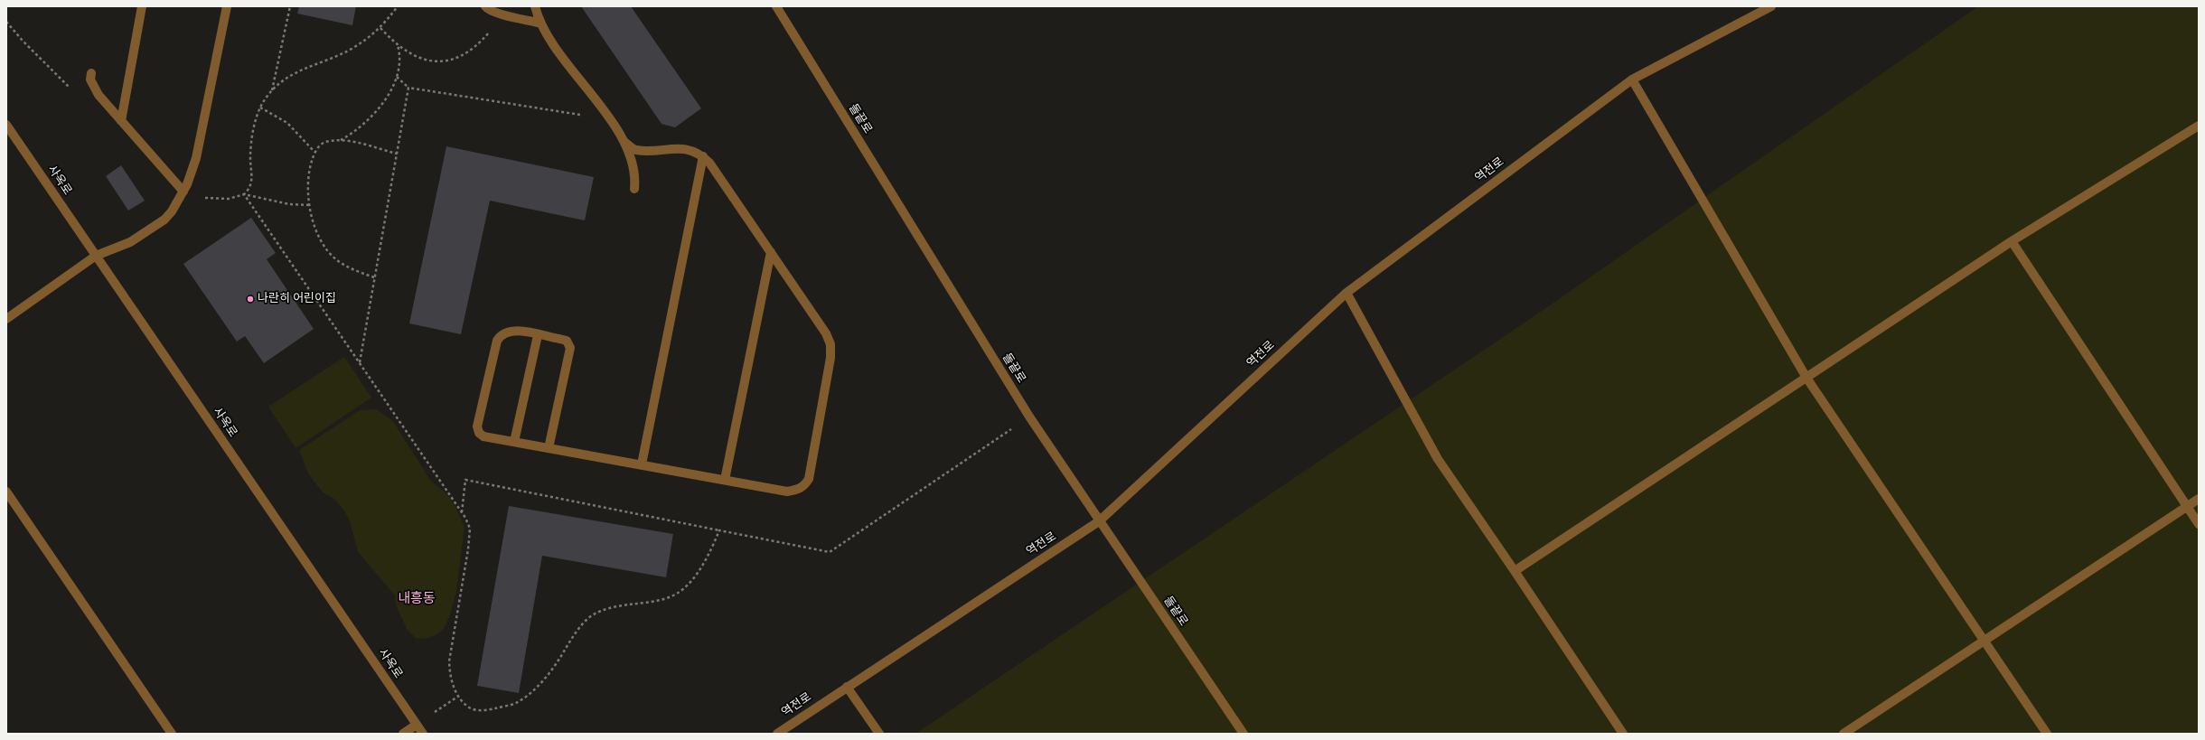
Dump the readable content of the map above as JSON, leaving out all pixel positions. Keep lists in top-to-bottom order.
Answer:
{
  "streets": {
    "street": ["돌끝로", "역전로", "사옥로"]
  },
  "crossings": [
    ["돌끝로", "역전로"]
  ],
  "districts": ["내흥동"],
  "places": ["나란히 어린이집"]
}
